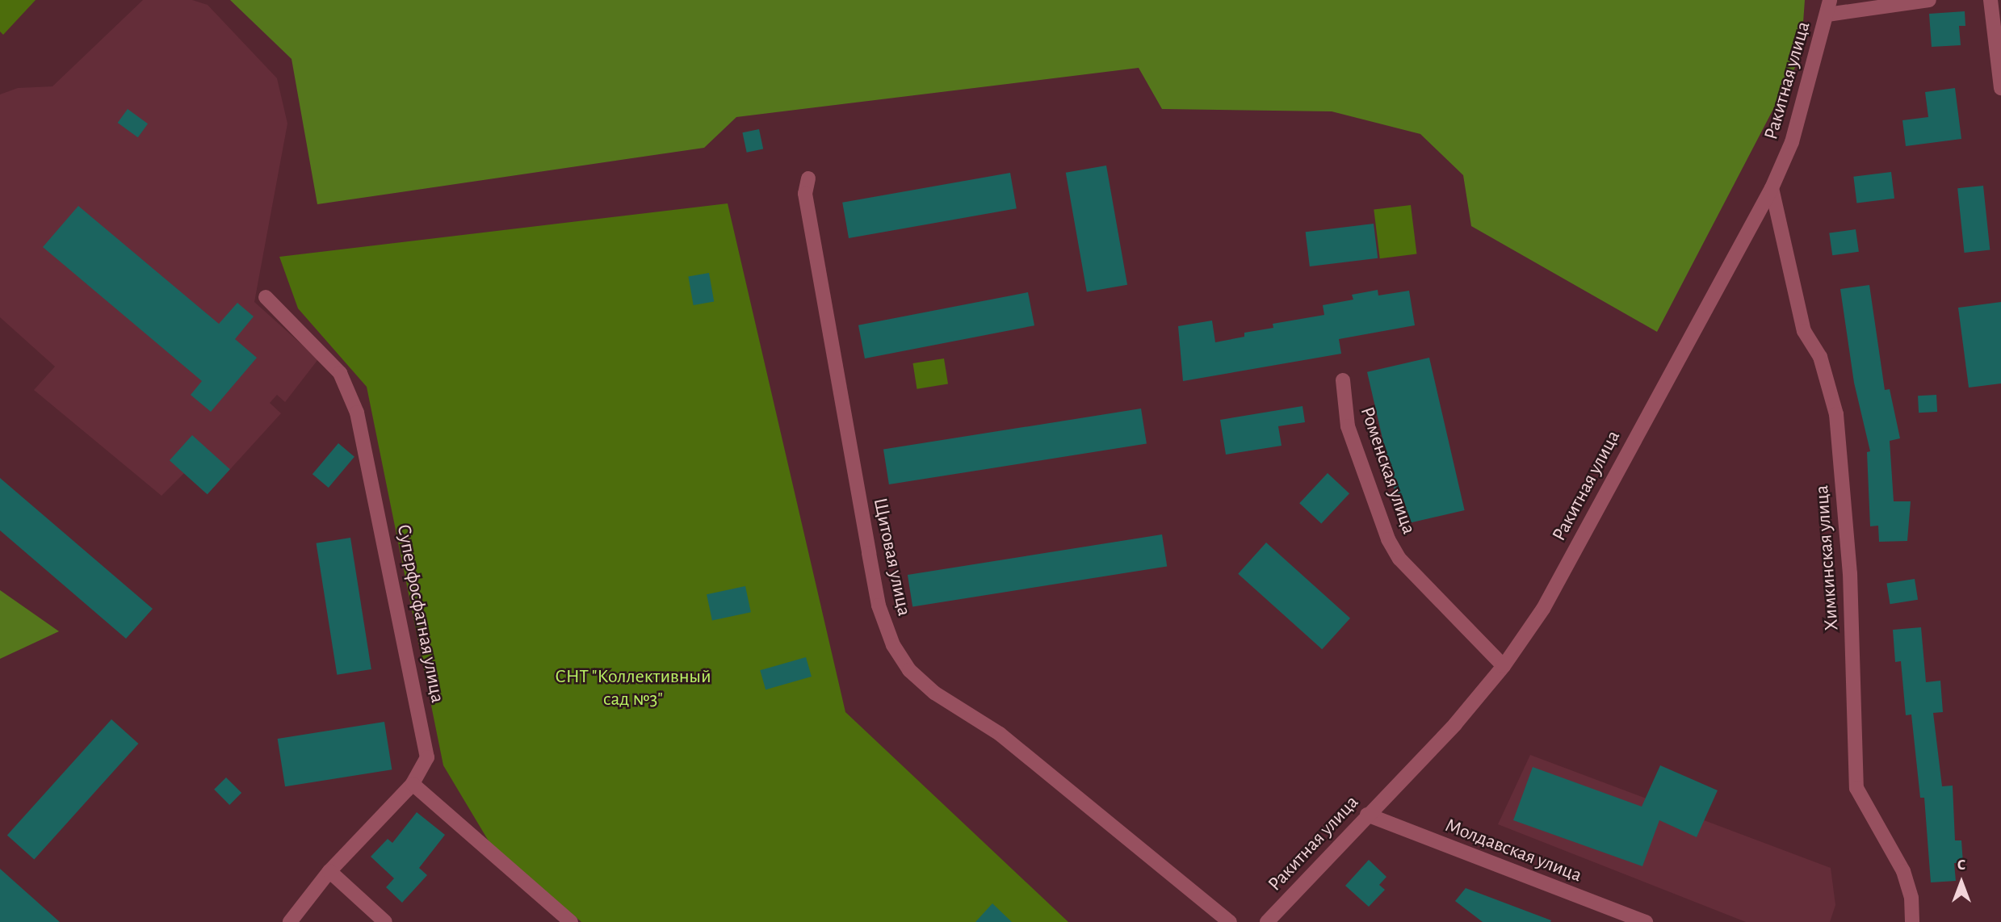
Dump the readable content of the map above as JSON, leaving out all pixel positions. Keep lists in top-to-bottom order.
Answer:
{
  "streets": {
    "street": [
      "Ракитная улица",
      "Роменская улица",
      "Щитовая улица",
      "Химкинская улица",
      "Суперфосфатная улица",
      "Молдавская улица"
    ]
  },
  "crossings": [
    ["Ракитная улица", "Роменская улица"],
    ["Ракитная улица", "Химкинская улица"],
    ["Ракитная улица", "Молдавская улица"]
  ],
  "parks": ["СНТ \"Коллективный сад №3\""],
  "north": "top"
}
